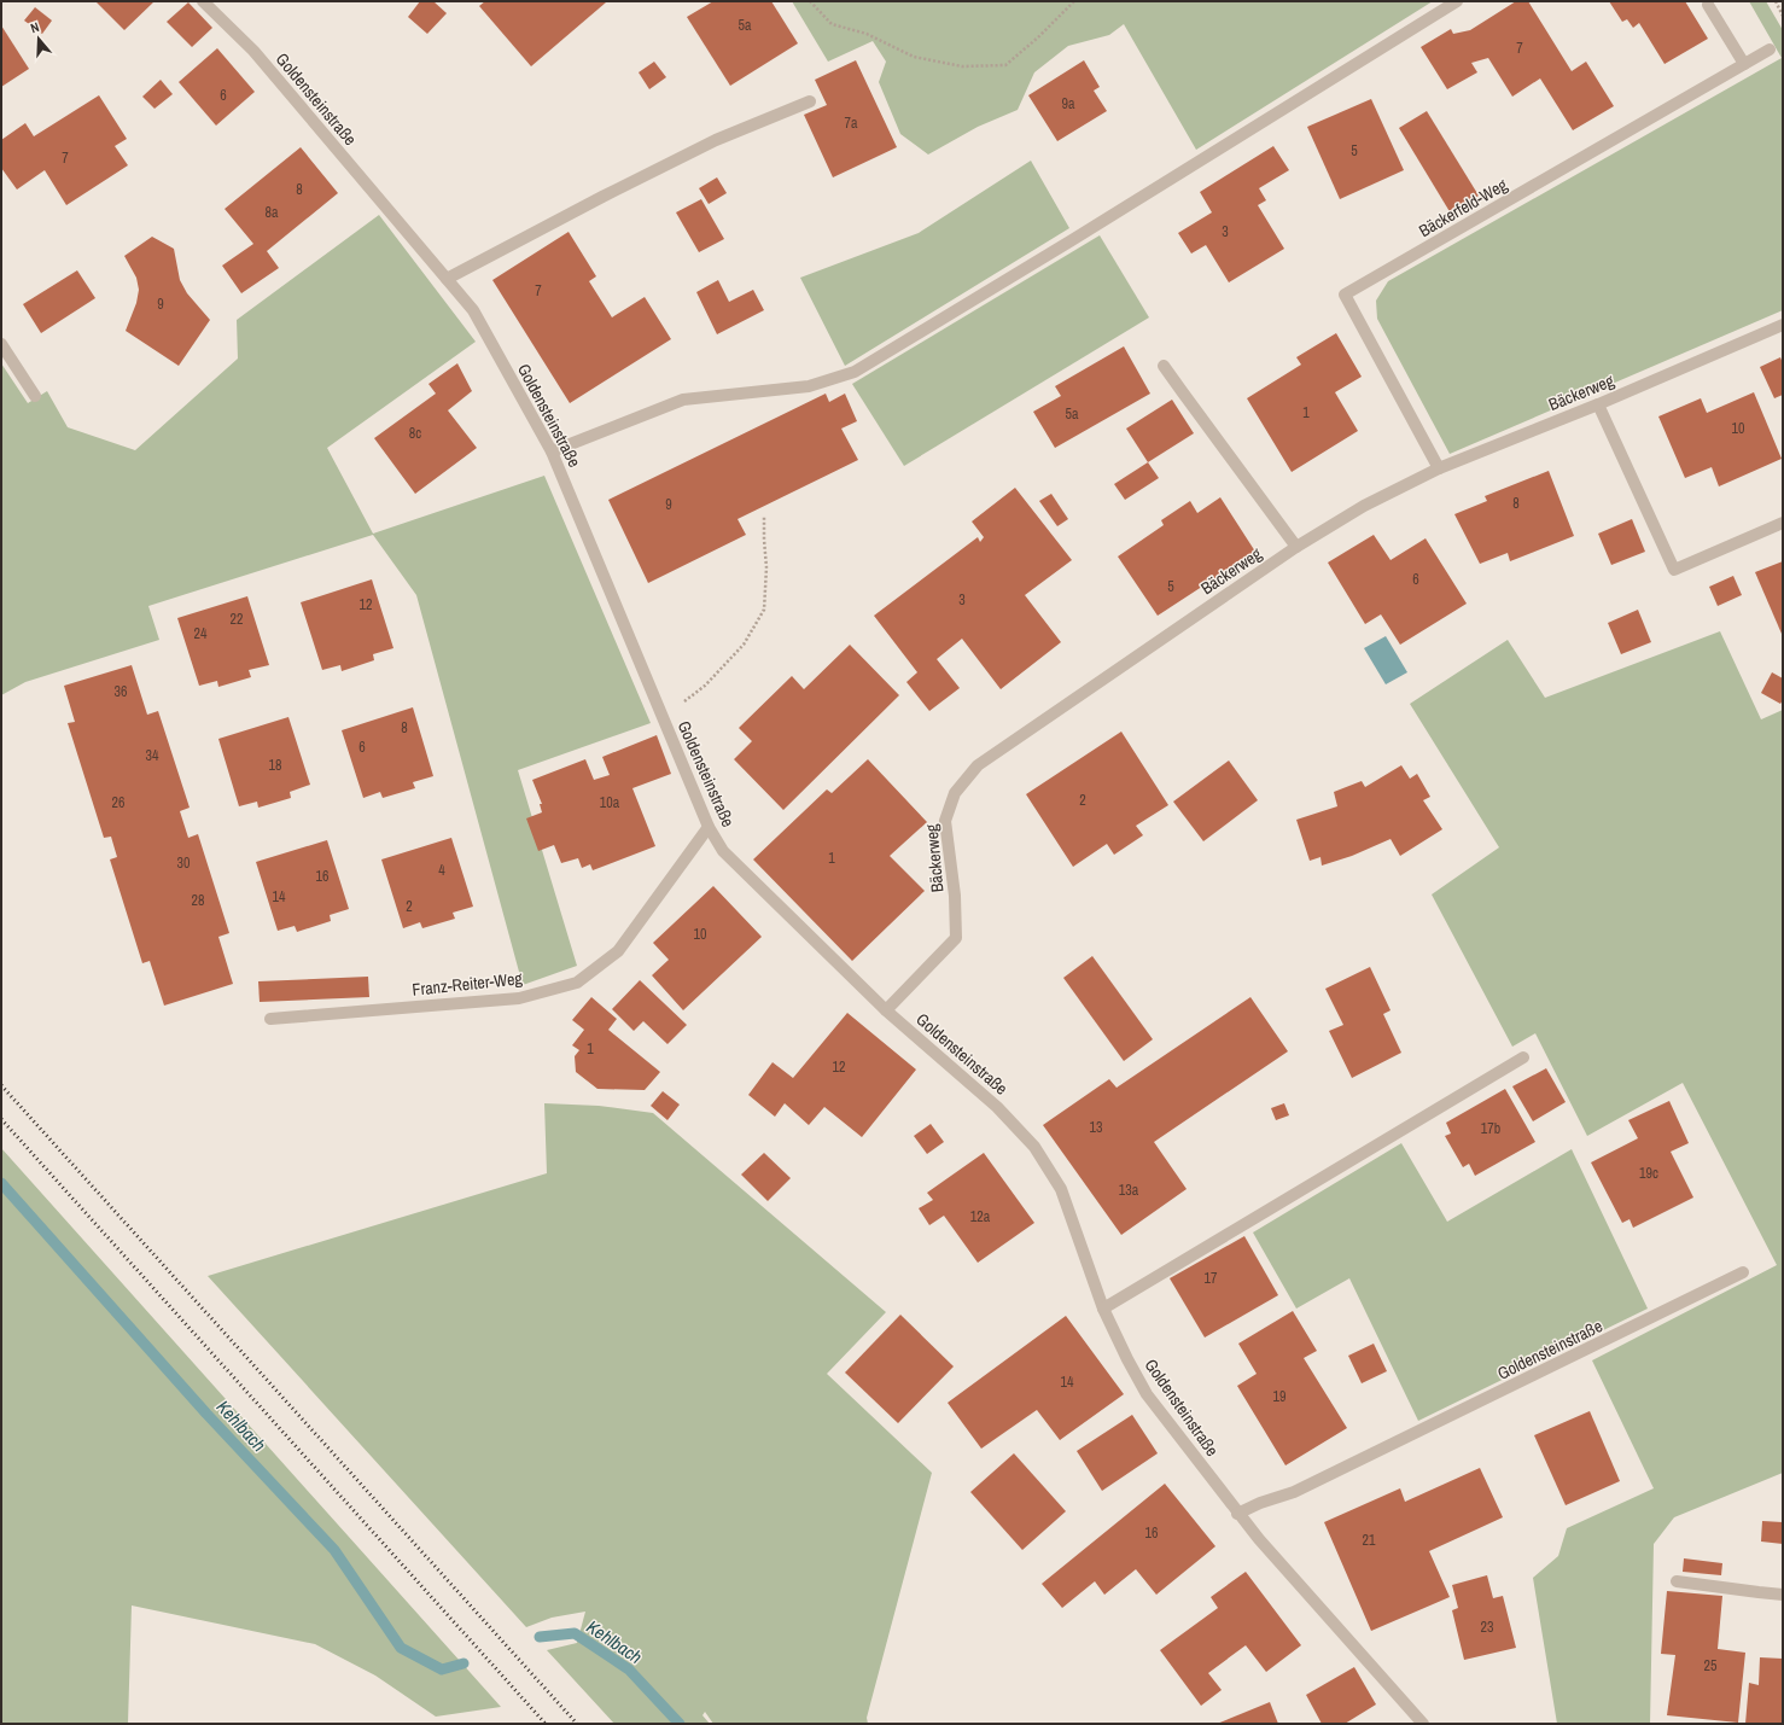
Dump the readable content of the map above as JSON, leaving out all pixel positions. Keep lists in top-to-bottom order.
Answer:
{
  "streets": {
    "street": [
      "Goldensteinstraße",
      "Bäckerfeld-Weg",
      "Bäckerweg",
      "Franz-Reiter-Weg"
    ]
  },
  "crossings": [
    ["Goldensteinstraße", "Bäckerweg"],
    ["Goldensteinstraße", "Franz-Reiter-Weg"],
    ["Bäckerfeld-Weg", "Bäckerweg"]
  ],
  "water": ["Kehlbach"],
  "house_numbers": [
    "5a",
    "7",
    "6",
    "9a",
    "7a",
    "5",
    "7",
    "8",
    "8a",
    "3",
    "7",
    "9",
    "1",
    "5a",
    "10",
    "8c",
    "8",
    "9",
    "6",
    "5",
    "3",
    "12",
    "22",
    "24",
    "36",
    "8",
    "6",
    "34",
    "18",
    "2",
    "26",
    "10a",
    "1",
    "30",
    "4",
    "16",
    "14",
    "28",
    "2",
    "10",
    "1",
    "12",
    "13",
    "17b",
    "19c",
    "13a",
    "12a",
    "17",
    "14",
    "19",
    "16",
    "21",
    "23",
    "25"
  ],
  "north": "top"
}
